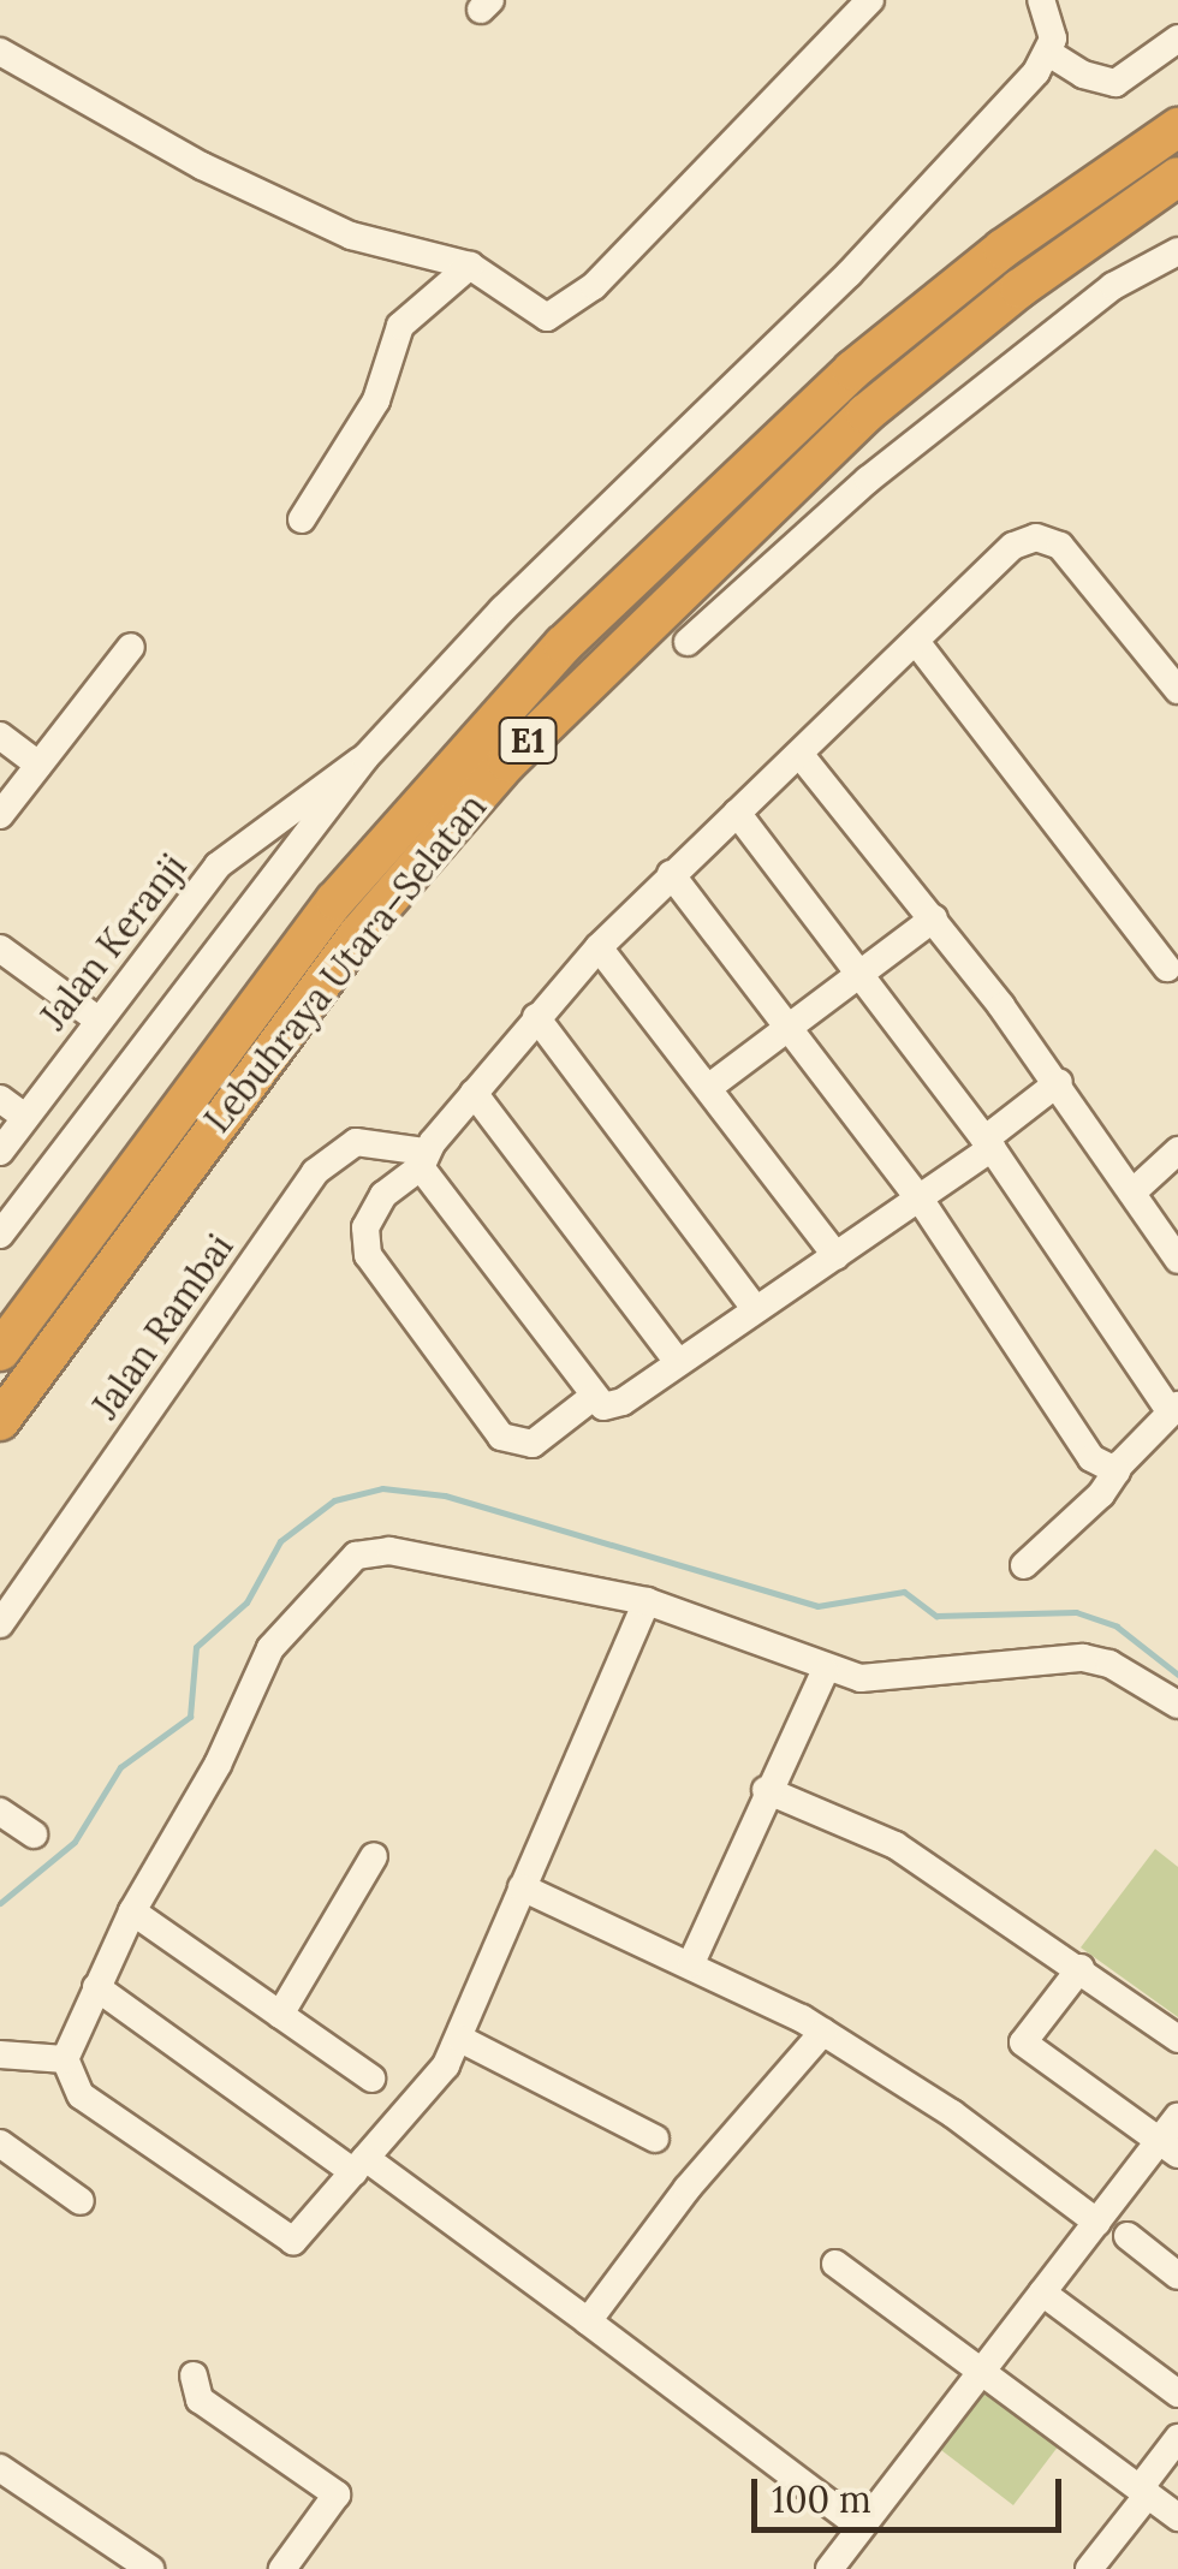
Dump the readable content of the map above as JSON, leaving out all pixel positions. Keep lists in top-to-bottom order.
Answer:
{
  "streets": {
    "highway": ["E1", "Lebuhraya Utara–Selatan"],
    "street": ["Jalan Keranji", "Jalan Rambai"]
  },
  "scale_bar": "100 m"
}
